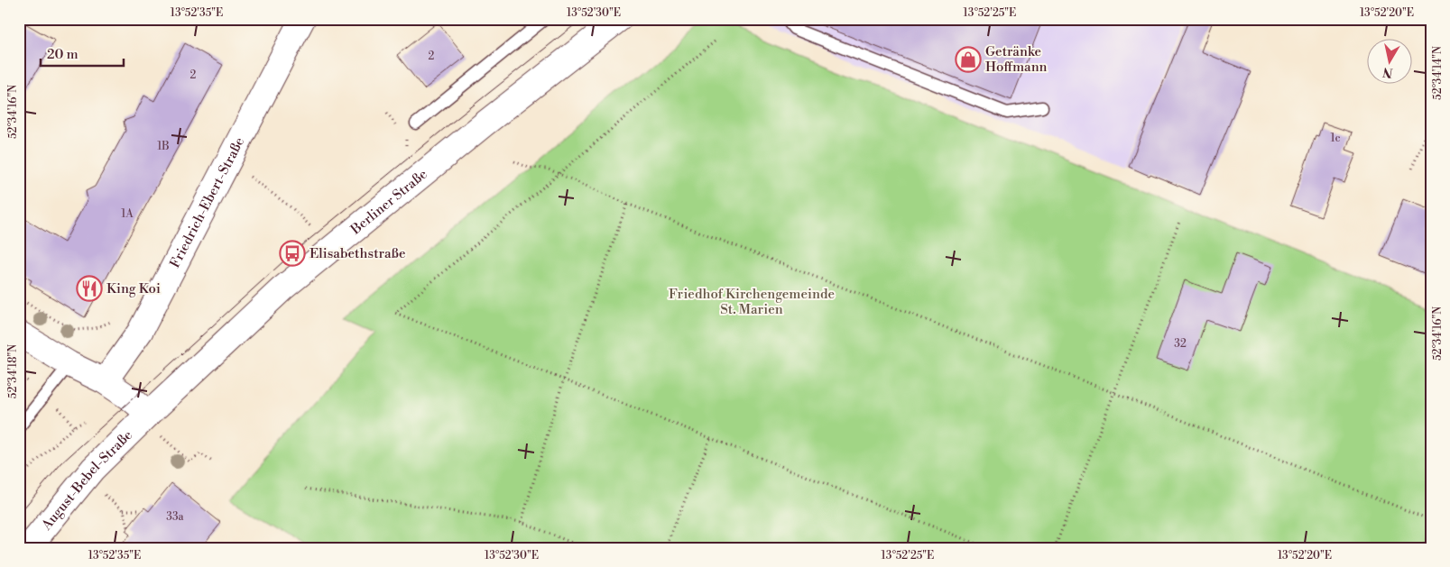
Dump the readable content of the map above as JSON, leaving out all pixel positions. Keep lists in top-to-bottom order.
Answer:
{
  "streets": {
    "street": ["Berliner Straße", "Friedrich-Ebert-Straße", "August-Bebel-Straße"]
  },
  "crossings": [
    ["Berliner Straße", "August-Bebel-Straße"]
  ],
  "parks": ["Friedhof Kirchengemeinde St. Marien"],
  "places": {
    "shop": ["Getränke Hoffmann"],
    "bus stop": ["Elisabethstraße"],
    "restaurant": ["King Koi"]
  },
  "house_numbers": [
    "2",
    "2",
    "1c",
    "1B",
    "1A",
    "32",
    "33a"
  ],
  "scale_bar": "20 m",
  "north": "bottom",
  "coordinates": [
    "13°52'35\"E",
    "13°52'30\"E",
    "13°52'25\"E",
    "13°52'20\"E",
    "52°34'14\"N",
    "52°34'16\"N",
    "52°34'18\"N"
  ]
}
